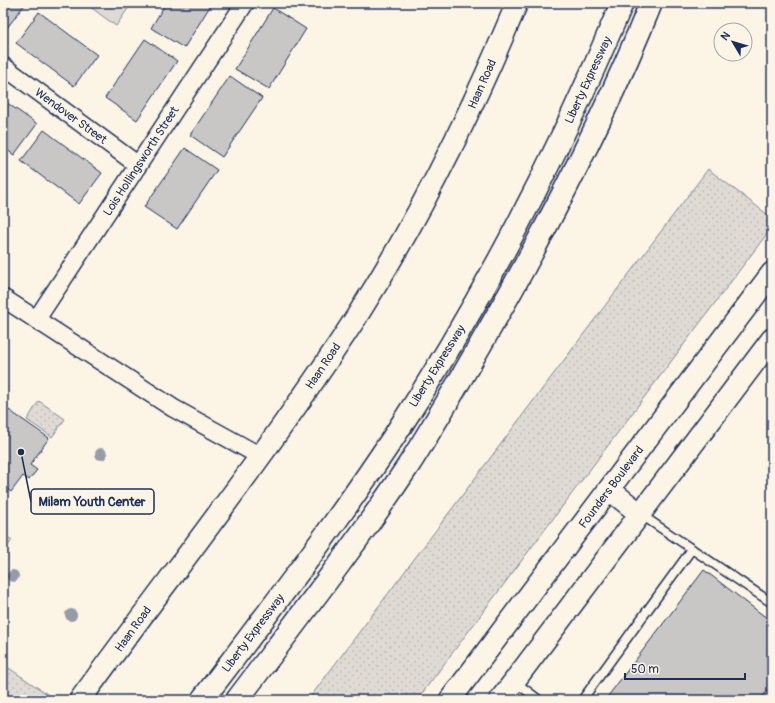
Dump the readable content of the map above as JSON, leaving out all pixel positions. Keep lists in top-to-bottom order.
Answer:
{
  "streets": {
    "highway": ["Liberty Expressway"],
    "street": [
      "Haan Road",
      "Wendover Street",
      "Lois Hollingsworth Street",
      "Founders Boulevard"
    ]
  },
  "crossings": [
    ["Wendover Street", "Lois Hollingsworth Street"]
  ],
  "places": ["Milam Youth Center"],
  "scale_bar": "50 m",
  "north": "top left"
}
